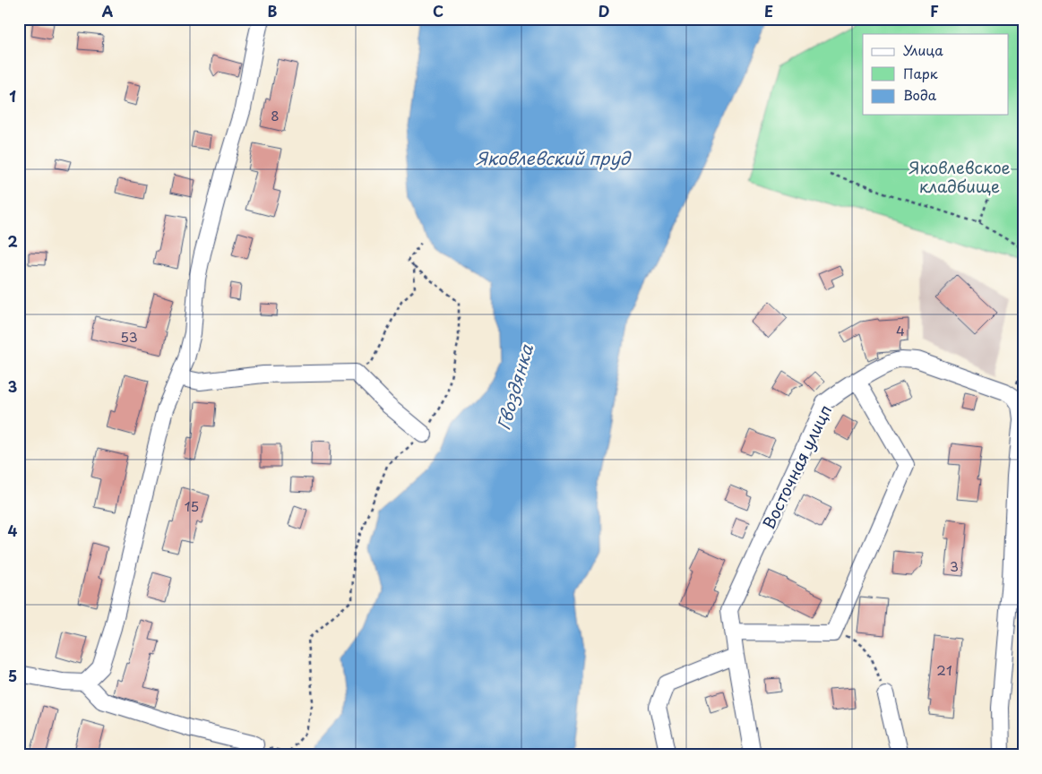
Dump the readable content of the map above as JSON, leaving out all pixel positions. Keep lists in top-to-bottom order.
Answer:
{
  "streets": {
    "street": ["Восточная улицп"]
  },
  "water": ["Яковлевский пруд", "Гвоздянка"],
  "parks": ["Яковлевское кладбище"],
  "house_numbers": [
    "8",
    "4",
    "53",
    "15",
    "3",
    "21"
  ],
  "legend": ["Улица", "Парк", "Вода"],
  "grid": {
    "columns": [
      "A",
      "B",
      "C",
      "D",
      "E",
      "F"
    ],
    "rows": [
      "1",
      "2",
      "3",
      "4",
      "5"
    ]
  }
}
